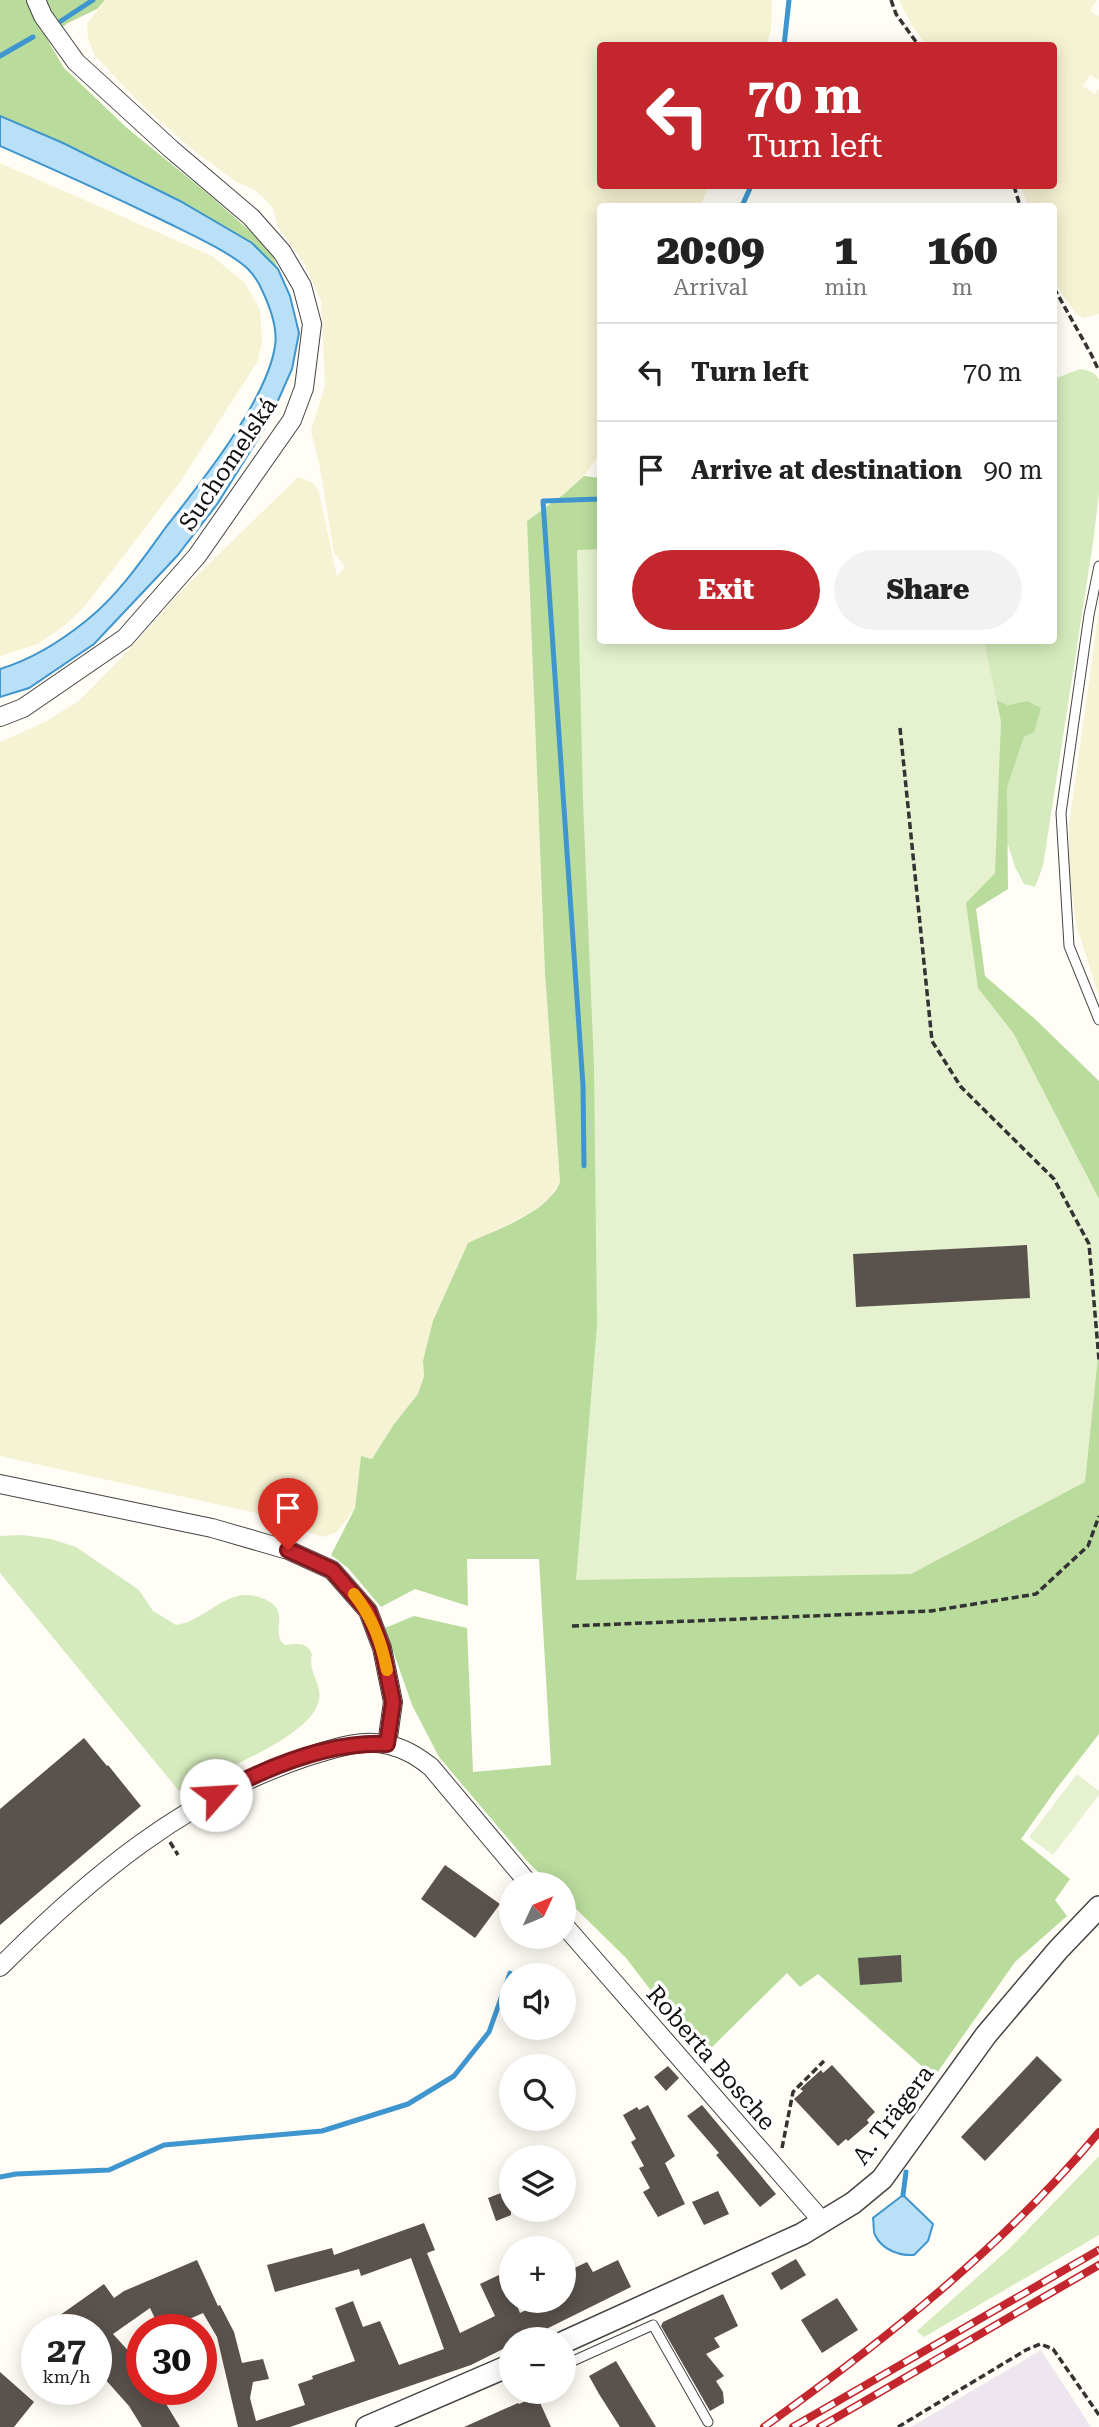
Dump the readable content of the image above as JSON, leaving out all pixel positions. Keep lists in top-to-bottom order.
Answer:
{
  "streets": {
    "street": ["Suchomelská", "Roberta Bosche", "A. Trägera"]
  },
  "crossings": [
    ["Roberta Bosche", "A. Trägera"]
  ],
  "north": "top right",
  "page": {
    "turn": ["70 m", "Turn left"],
    "eta": [
      "20:09",
      "Arrival",
      "1",
      "min",
      "160",
      "m"
    ],
    "list": [
      {
        "name": "Turn left",
        "value": "70 m"
      },
      {
        "name": "Arrive at destination",
        "value": "90 m"
      }
    ],
    "buttons": ["Exit", "Share"],
    "map_buttons": ["+", "−"],
    "speed": "27 km/h",
    "limit": "30"
  }
}
